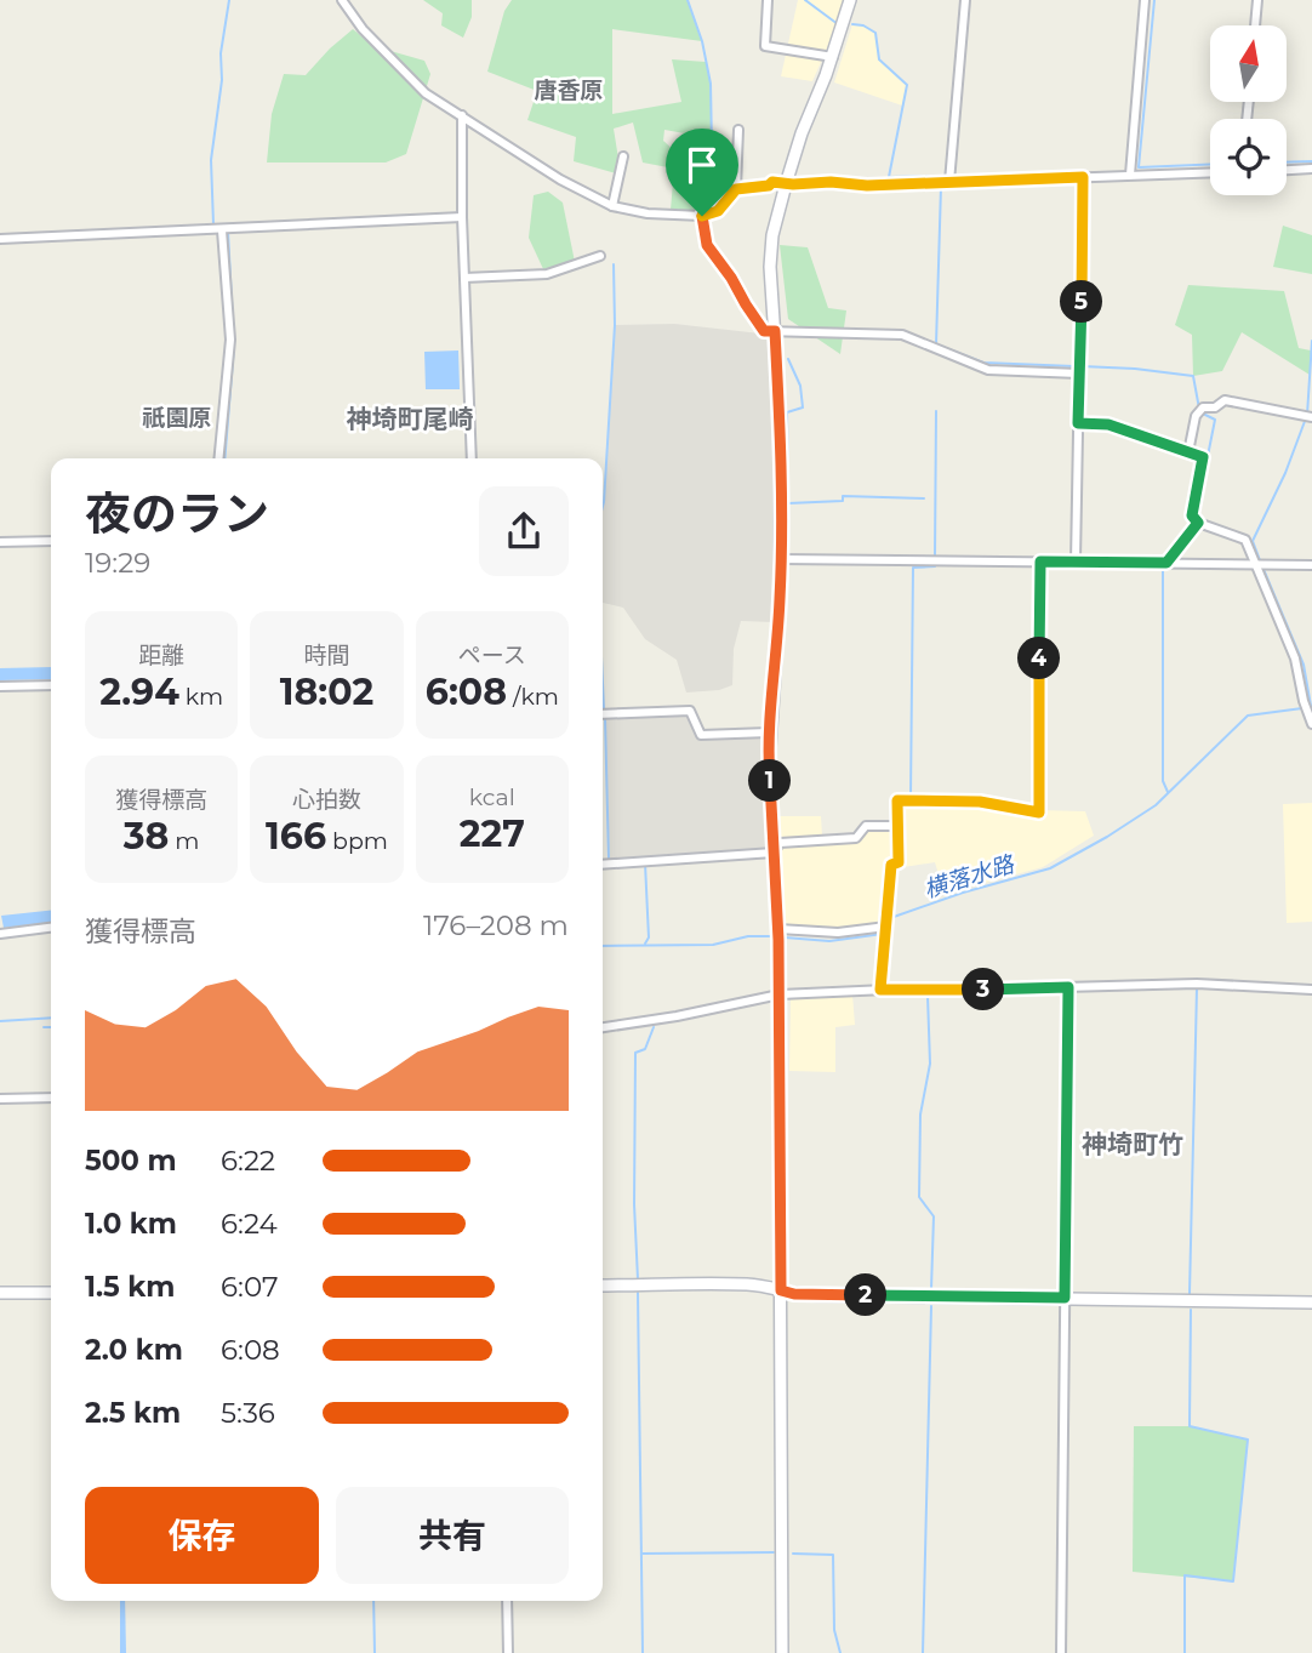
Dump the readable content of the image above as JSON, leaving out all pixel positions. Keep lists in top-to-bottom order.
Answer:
{
  "districts": [
    "唐香原",
    "祇園原",
    "神埼町尾崎",
    "神埼町竹"
  ],
  "water": ["横落水路"],
  "north": "top",
  "page": {
    "pins": [
      "5",
      "4",
      "1",
      "3",
      "2"
    ],
    "heading": ["夜のラン", "19:29"],
    "stats": [
      ["距離", "2.94 km"],
      ["時間", "18:02"],
      ["ペース", "6:08 /km"],
      ["獲得標高", "38 m"],
      ["心拍数", "166 bpm"],
      ["kcal", "227"]
    ],
    "chart": ["獲得標高", "176–208 m"],
    "list": [
      {
        "name": "500 m",
        "note": "6:22"
      },
      {
        "name": "1.0 km",
        "note": "6:24"
      },
      {
        "name": "1.5 km",
        "note": "6:07"
      },
      {
        "name": "2.0 km",
        "note": "6:08"
      },
      {
        "name": "2.5 km",
        "note": "5:36"
      }
    ],
    "buttons": ["保存", "共有"]
  }
}
